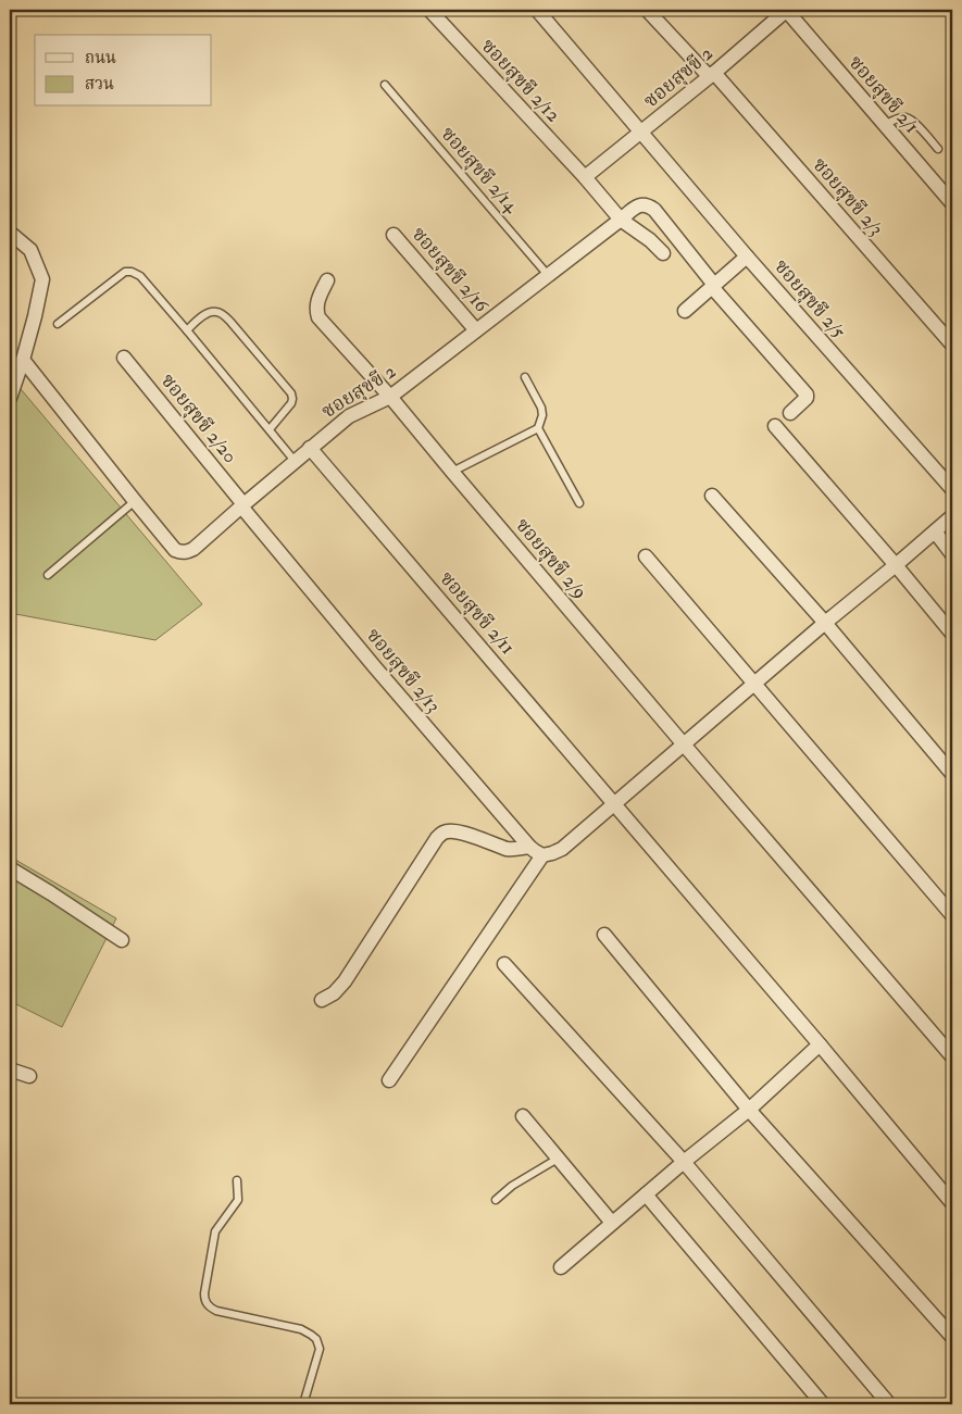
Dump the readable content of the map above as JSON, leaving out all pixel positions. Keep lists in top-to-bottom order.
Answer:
{
  "streets": {
    "street": [
      "ซอยสุขขี 2",
      "ซอยสุขขี 2/12",
      "ซอยสุขขี 2/1",
      "ซอยสุขขี 2/3",
      "ซอยสุขขี 2/16",
      "ซอยสุขขี 2/5",
      "ซอยสุขขี 2/20",
      "ซอยสุขขี 2/9",
      "ซอยสุขขี 2/11",
      "ซอยสุขขี 2/13"
    ],
    "lane": ["ซอยสุขขี 2/14"]
  },
  "crossings": [
    ["ซอยสุขขี 2", "ซอยสุขขี 2/12"],
    ["ซอยสุขขี 2", "ซอยสุขขี 2/1"],
    ["ซอยสุขขี 2", "ซอยสุขขี 2/14"],
    ["ซอยสุขขี 2", "ซอยสุขขี 2/3"],
    ["ซอยสุขขี 2", "ซอยสุขขี 2/16"],
    ["ซอยสุขขี 2", "ซอยสุขขี 2/5"],
    ["ซอยสุขขี 2", "ซอยสุขขี 2/20"],
    ["ซอยสุขขี 2", "ซอยสุขขี 2/9"],
    ["ซอยสุขขี 2", "ซอยสุขขี 2/11"],
    ["ซอยสุขขี 2", "ซอยสุขขี 2/13"],
    ["ซอยสุขขี 2/20", "ซอยสุขขี 2/13"]
  ],
  "legend": ["ถนน", "สวน"]
}
